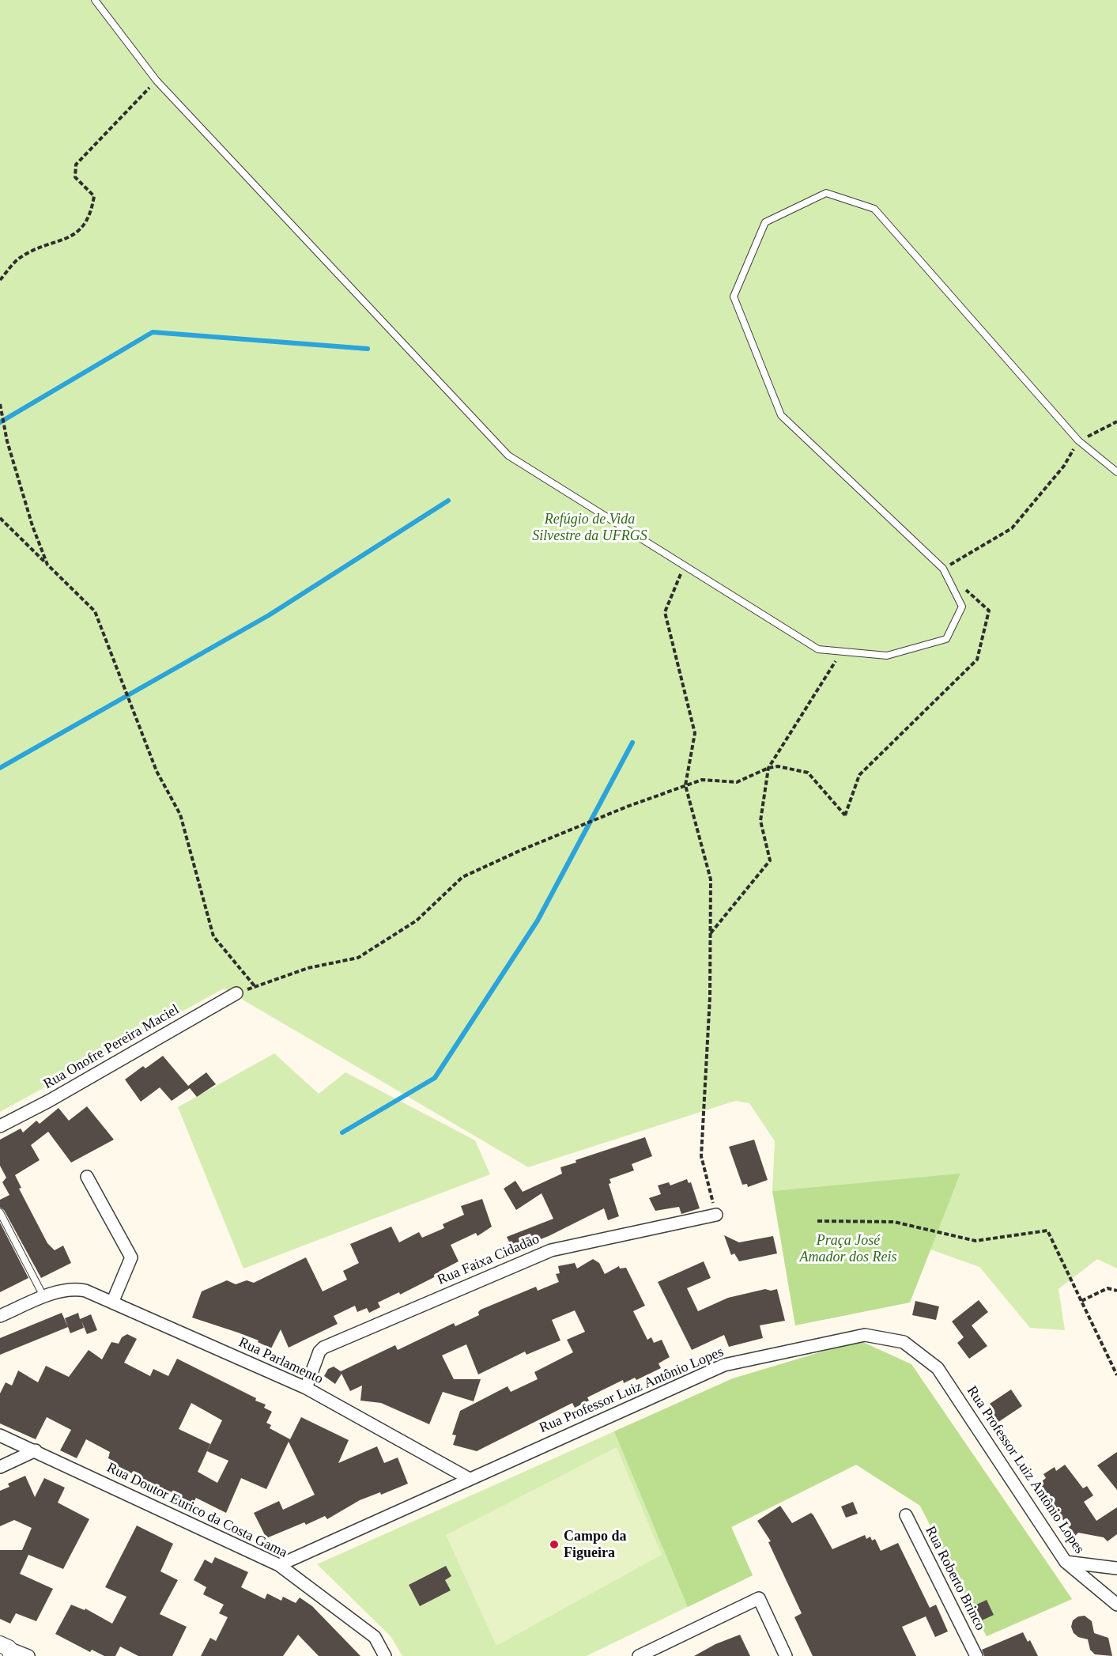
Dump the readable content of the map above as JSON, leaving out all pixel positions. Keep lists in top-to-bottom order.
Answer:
{
  "streets": {
    "street": [
      "Rua Onofre Pereira Maciel",
      "Rua Faixa Cidadão",
      "Rua Parlamento",
      "Rua Professor Luiz Antônio Lopes",
      "Rua Doutor Eurico da Costa Gama",
      "Rua Roberto Brinco"
    ]
  },
  "crossings": [
    ["Rua Faixa Cidadão", "Rua Parlamento"],
    ["Rua Parlamento", "Rua Professor Luiz Antônio Lopes"],
    ["Rua Professor Luiz Antônio Lopes", "Rua Doutor Eurico da Costa Gama"]
  ],
  "parks": ["Refúgio de Vida Silvestre da UFRGS", "Praça José Amador dos Reis"],
  "places": ["Campo da Figueira"]
}
